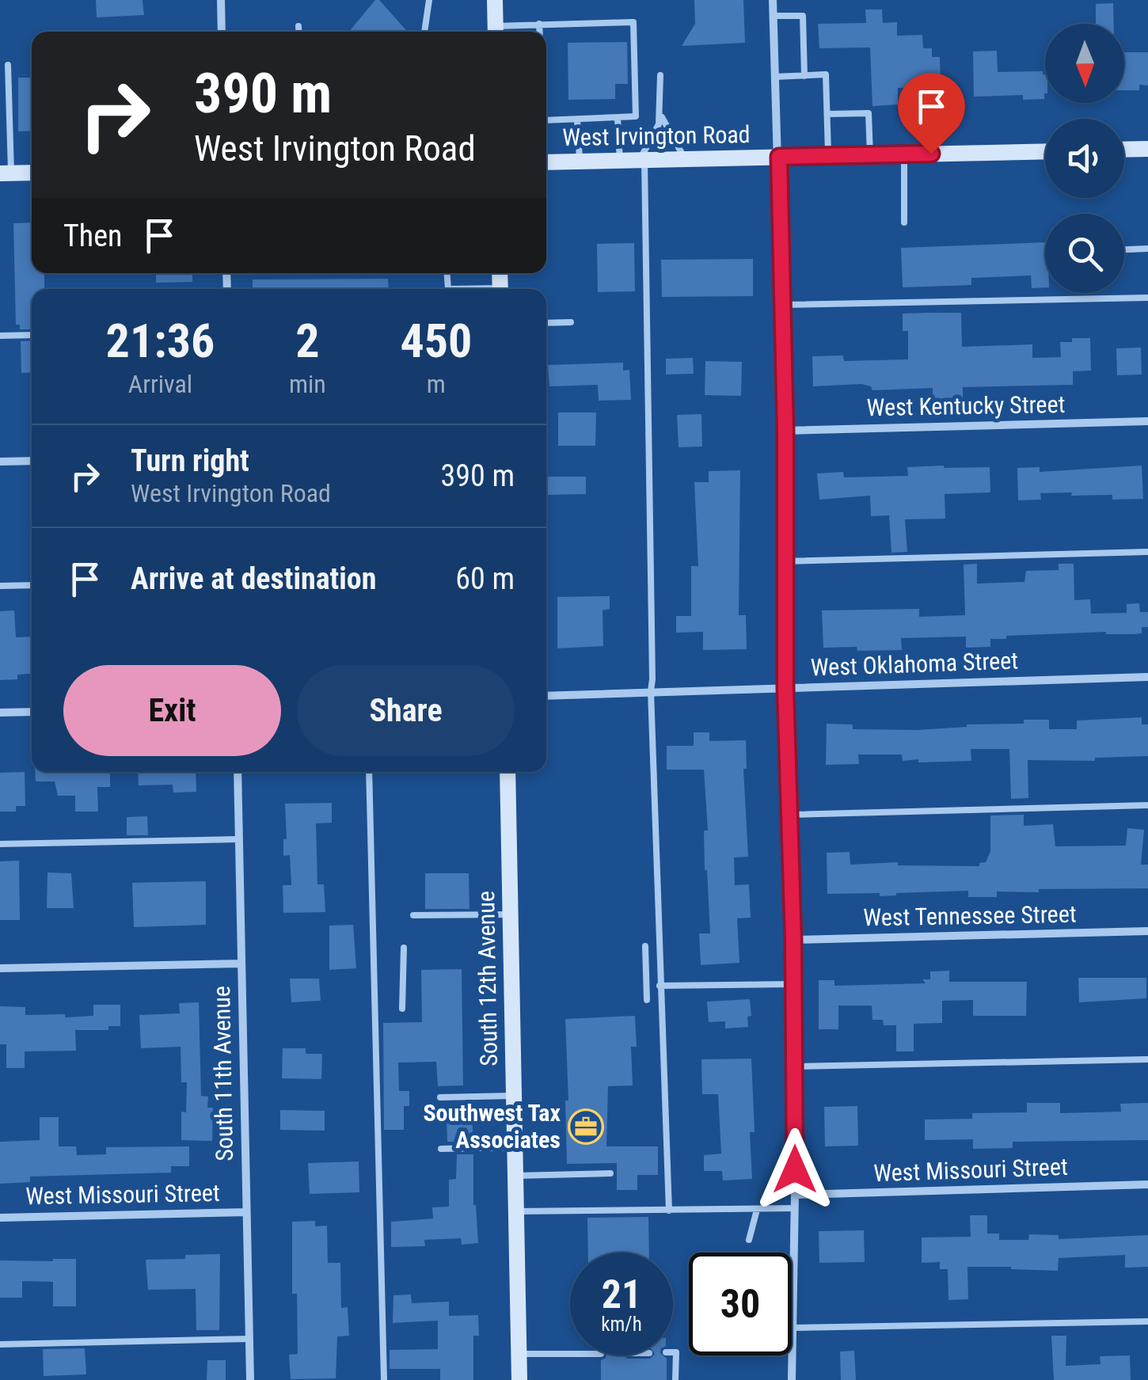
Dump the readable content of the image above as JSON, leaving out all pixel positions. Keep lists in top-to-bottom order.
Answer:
{
  "streets": {
    "main road": ["West Irvington Road", "South 12th Avenue"],
    "street": [
      "West Kentucky Street",
      "West Oklahoma Street",
      "West Tennessee Street",
      "South 11th Avenue",
      "West Missouri Street"
    ]
  },
  "crossings": [
    ["South 11th Avenue", "West Missouri Street"]
  ],
  "places": {
    "office": ["Southwest Tax Associates"]
  },
  "north": "bottom",
  "page": {
    "turn": ["390 m", "West Irvington Road"],
    "then": "Then",
    "eta": [
      "21:36",
      "Arrival",
      "2",
      "min",
      "450",
      "m"
    ],
    "list": [
      {
        "name": "Turn right",
        "note": "West Irvington Road",
        "value": "390 m"
      },
      {
        "name": "Arrive at destination",
        "value": "60 m"
      }
    ],
    "buttons": ["Exit", "Share"],
    "speed": "21 km/h",
    "limit": "30"
  }
}
